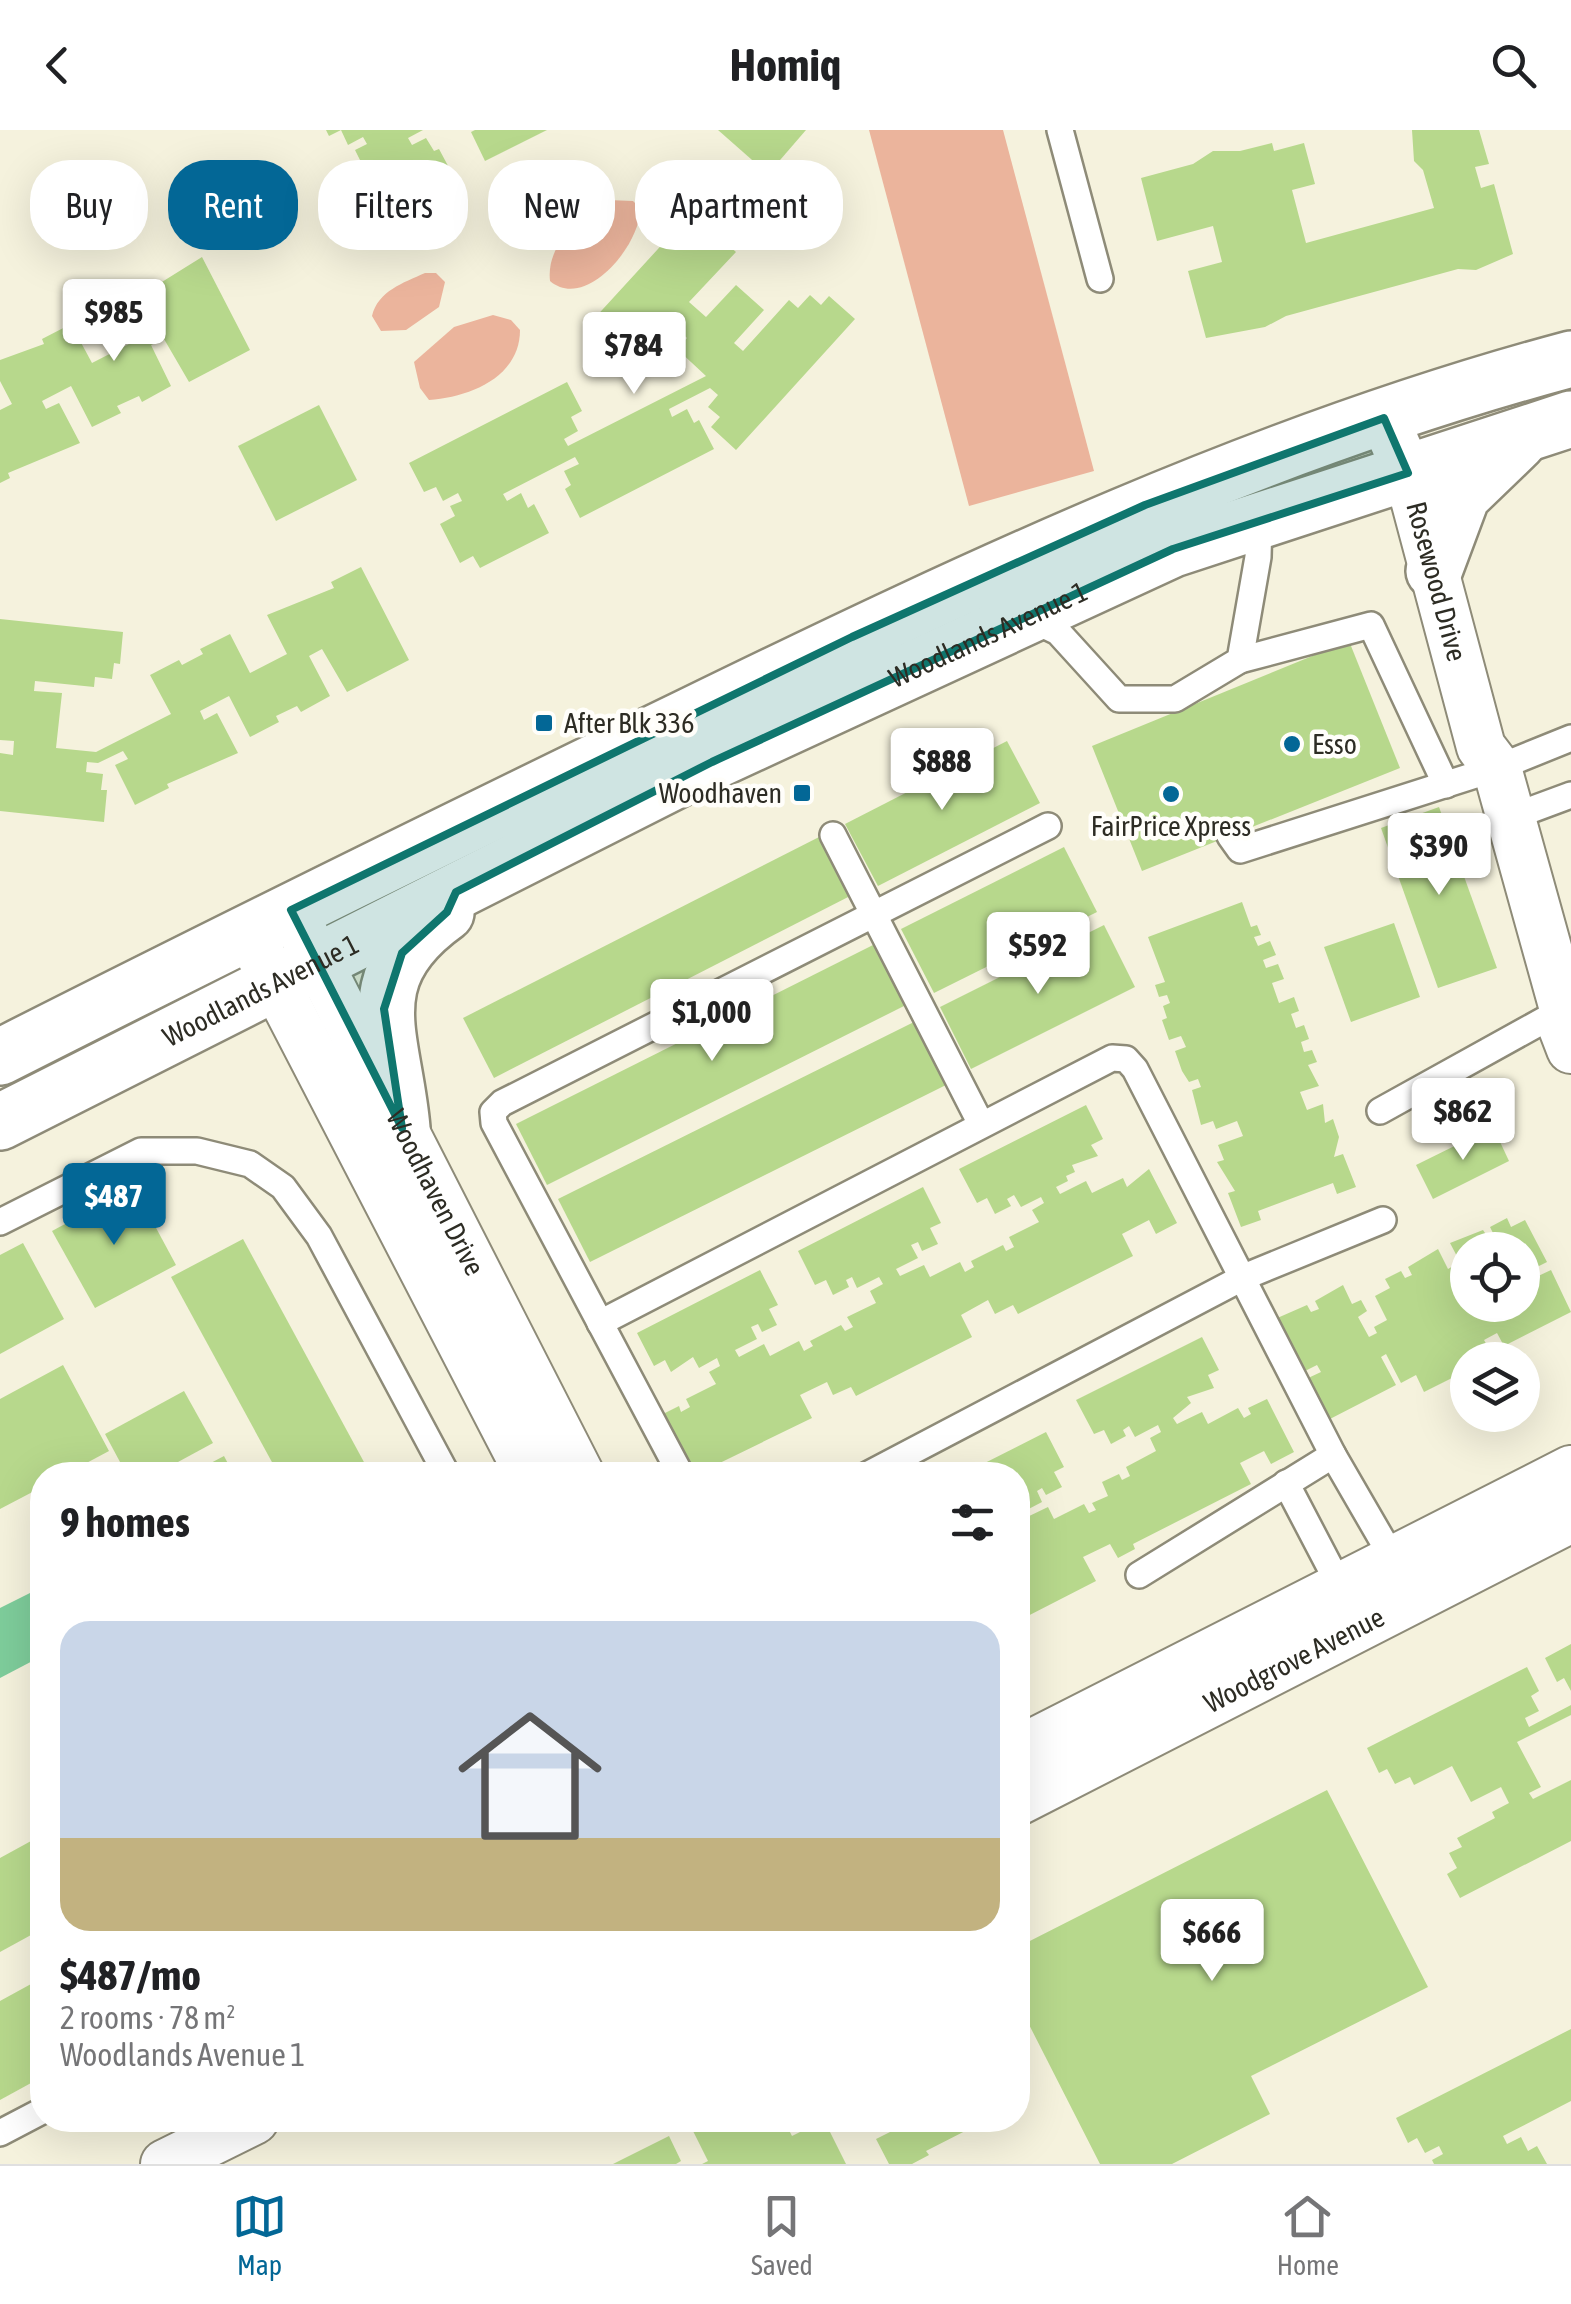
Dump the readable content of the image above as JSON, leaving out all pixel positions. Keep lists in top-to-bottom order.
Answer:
{
  "streets": {
    "main road": ["Woodlands Avenue 1"],
    "street": ["Rosewood Drive", "Woodhaven Drive", "Woodgrove Avenue"]
  },
  "crossings": [
    ["Rosewood Drive", "Woodlands Avenue 1"],
    ["Woodlands Avenue 1", "Woodhaven Drive"]
  ],
  "places": {
    "transit": ["After Blk 336", "Woodhaven"],
    "other": ["Esso", "FairPrice Xpress"]
  },
  "page": {
    "header": "Homiq",
    "chip": [
      "Buy",
      "Rent",
      "Filters",
      "New",
      "Apartment"
    ],
    "price": [
      "$985",
      "$784",
      "$888",
      "$390",
      "$592",
      "$1,000",
      "$862",
      "$487",
      "$666"
    ],
    "heading": "9 homes",
    "list": [
      {
        "name": "$487/mo",
        "note": "2 rooms · 78 m² · Woodlands Avenue 1"
      }
    ],
    "tabs": ["Map", "Saved", "Home"]
  }
}
